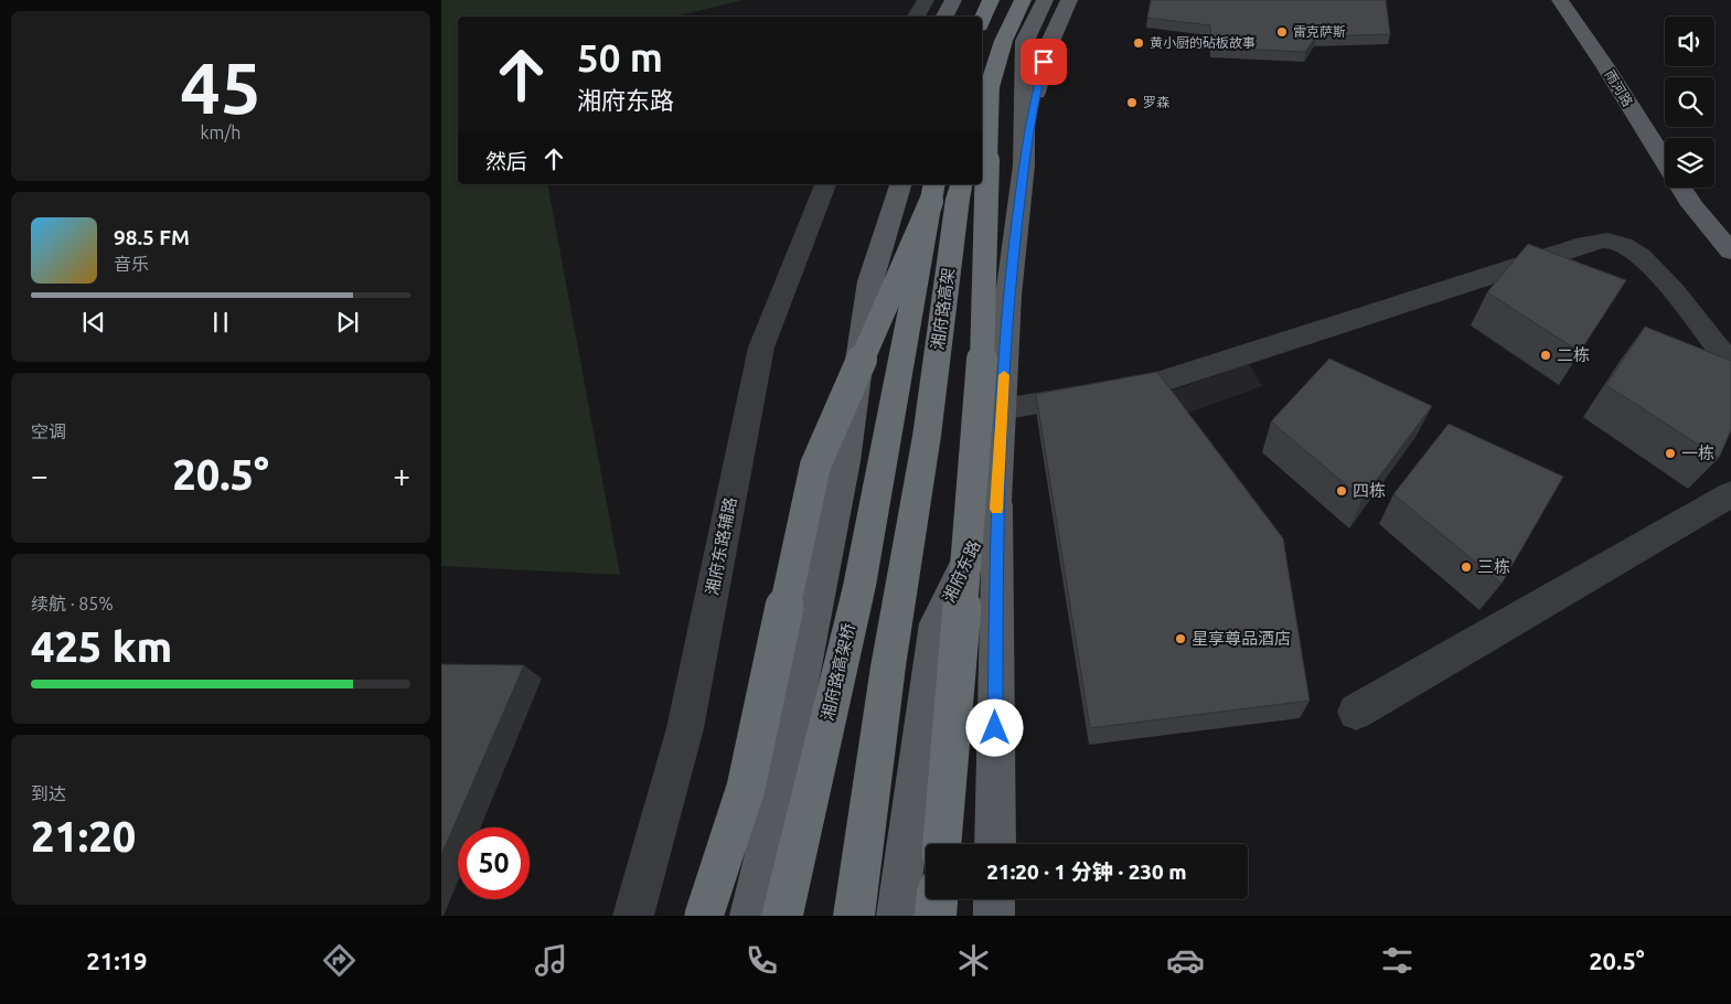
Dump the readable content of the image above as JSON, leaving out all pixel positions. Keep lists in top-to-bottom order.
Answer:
{
  "streets": {
    "highway": ["湘府路高架", "湘府路高架桥"],
    "main road": ["雨河路", "湘府东路"],
    "street": ["湘府东路辅路"]
  },
  "crossings": [
    ["湘府路高架", "湘府路高架桥"]
  ],
  "places": [
    "雷克萨斯",
    "黄小厨的砧板故事",
    "罗森",
    "二栋",
    "一栋",
    "四栋",
    "三栋",
    "星享尊品酒店"
  ],
  "page": {
    "tile": [
      ["45", "km/h"],
      "空调",
      ["续航 · 85%", "425 km"],
      ["到达", "21:20"]
    ],
    "turn": ["50 m", "湘府东路"],
    "then": "然后",
    "song": ["98.5 FM", "音乐"],
    "heat": ["−", "20.5°", "+"],
    "limit": "50",
    "trip": "21:20 · 1 分钟 · 230 m",
    "tabs": ["21:19", "20.5°"]
  }
}
